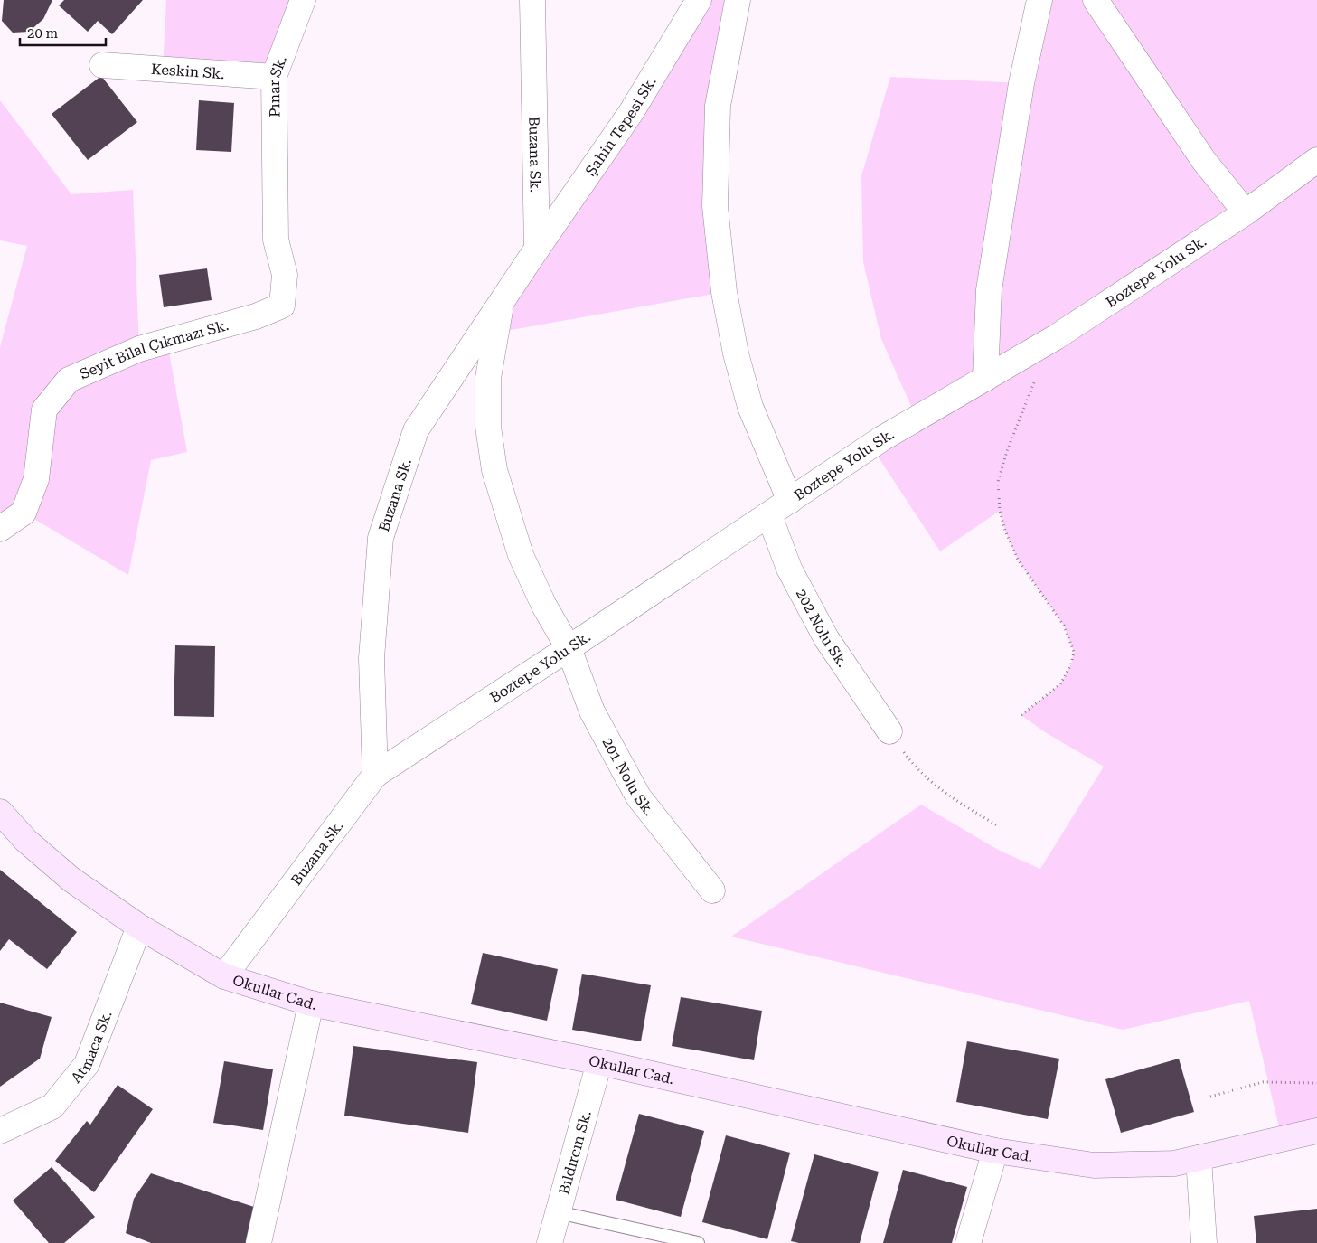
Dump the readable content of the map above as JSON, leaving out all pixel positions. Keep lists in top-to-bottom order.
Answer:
{
  "streets": {
    "main road": ["Okullar Cad."],
    "street": [
      "Keskin Sk.",
      "Pınar Sk.",
      "Şahin Tepesi Sk.",
      "Buzana Sk.",
      "Boztepe Yolu Sk.",
      "Seyit Bilal Çıkmazı Sk.",
      "202 Nolu Sk.",
      "201 Nolu Sk.",
      "Atmaca Sk.",
      "Bıldırcın Sk."
    ]
  },
  "crossings": [
    ["Keskin Sk.", "Pınar Sk."],
    ["Pınar Sk.", "Seyit Bilal Çıkmazı Sk."],
    ["Şahin Tepesi Sk.", "Buzana Sk."],
    ["Buzana Sk.", "Boztepe Yolu Sk."],
    ["Buzana Sk.", "201 Nolu Sk."],
    ["Buzana Sk.", "Okullar Cad."],
    ["Boztepe Yolu Sk.", "202 Nolu Sk."],
    ["Boztepe Yolu Sk.", "201 Nolu Sk."],
    ["Okullar Cad.", "Atmaca Sk."],
    ["Okullar Cad.", "Bıldırcın Sk."]
  ],
  "scale_bar": "20 m"
}
